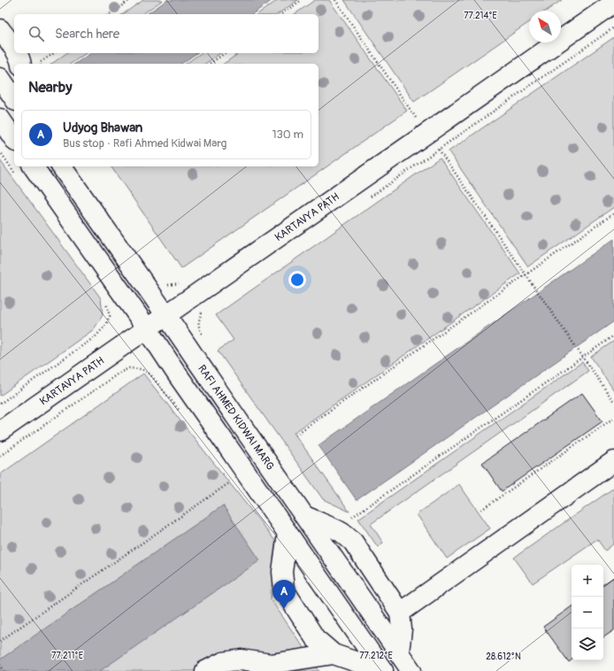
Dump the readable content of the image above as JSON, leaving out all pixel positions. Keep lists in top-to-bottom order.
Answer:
{
  "streets": {
    "main road": ["KARTAVYA PATH", "RAFI AHMED KIDWAI MARG"]
  },
  "crossings": [
    ["KARTAVYA PATH", "RAFI AHMED KIDWAI MARG"]
  ],
  "north": "top left",
  "page": {
    "search": "Search here",
    "heading": "Nearby",
    "list": [
      {
        "mark": "A",
        "name": "Udyog Bhawan",
        "note": "Bus stop · Rafi Ahmed Kidwai Marg",
        "value": "130 m"
      }
    ],
    "map_buttons": ["+", "−"],
    "pins": "A"
  },
  "coordinates": [
    "77.214°E",
    "77.211°E",
    "77.212°E",
    "28.612°N"
  ]
}
